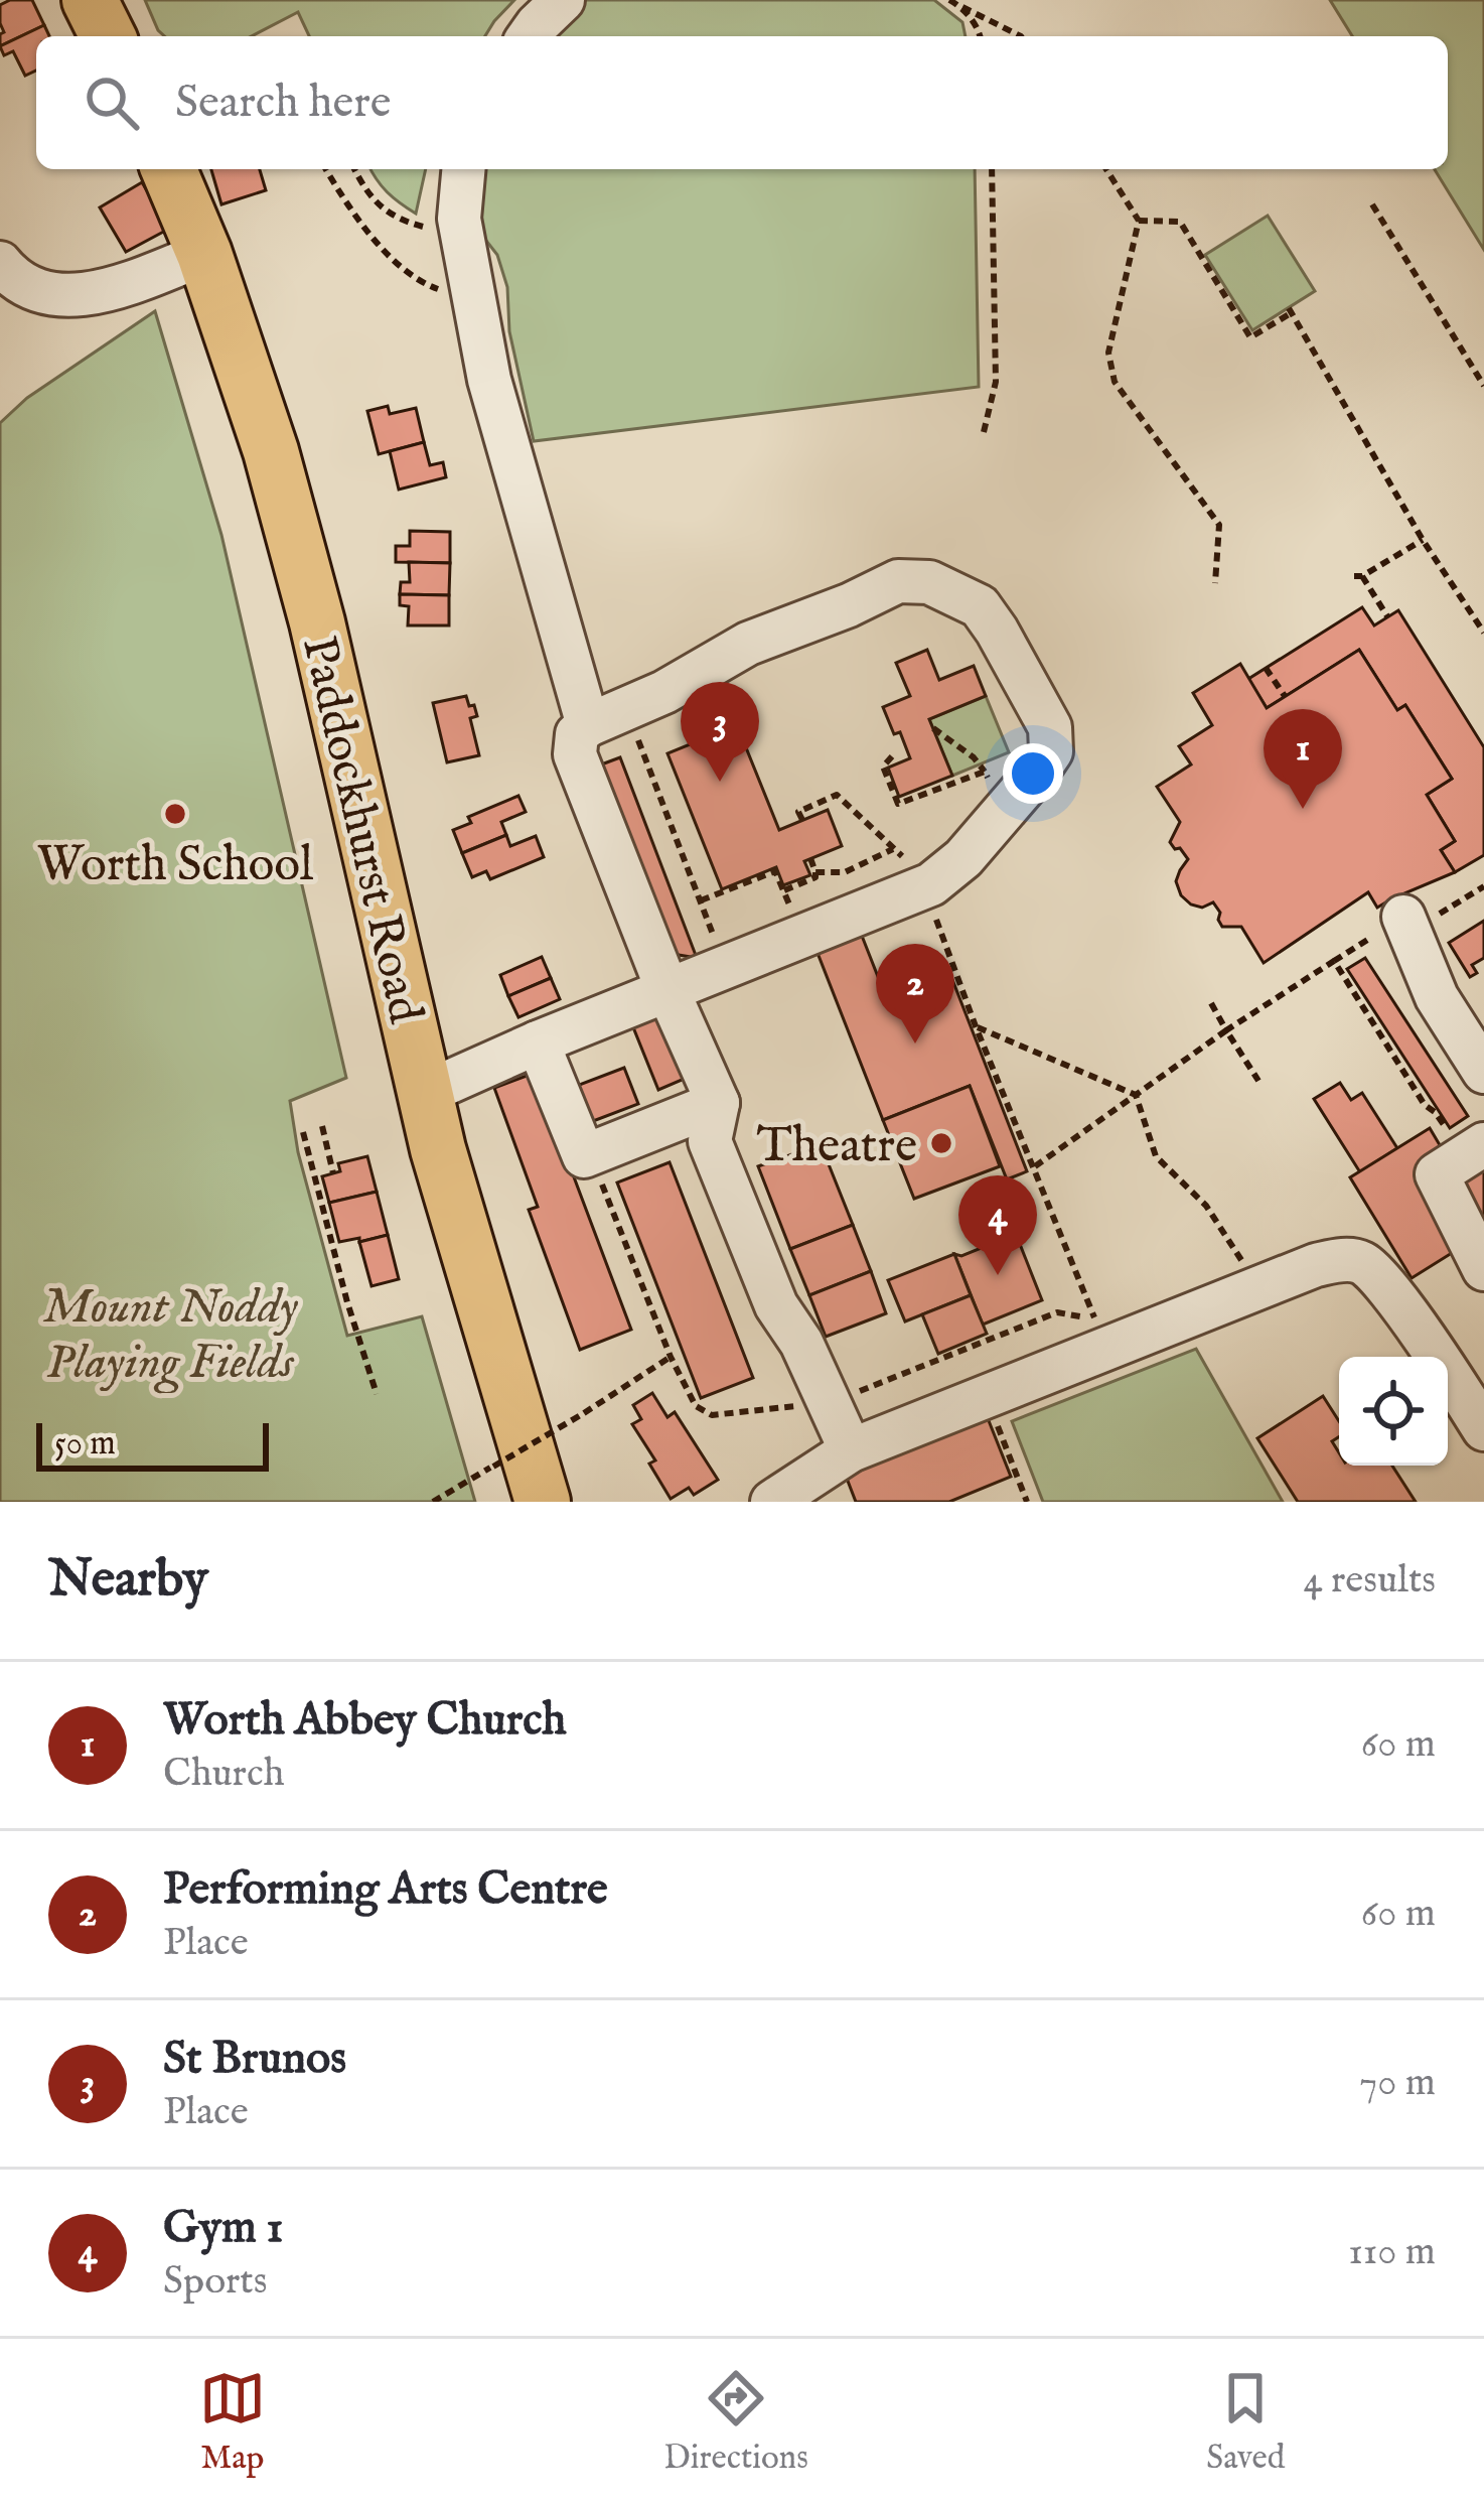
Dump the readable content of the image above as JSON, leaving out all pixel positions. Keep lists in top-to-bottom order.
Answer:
{
  "streets": {
    "main road": ["Paddockhurst Road"]
  },
  "parks": ["Mount Noddy Playing Fields"],
  "places": ["Worth School", "Theatre"],
  "scale_bar": "50 m",
  "page": {
    "search": "Search here",
    "pins": [
      "3",
      "1",
      "2",
      "4"
    ],
    "scale": "50 m",
    "heading": ["Nearby", "4 results"],
    "list": [
      {
        "mark": "1",
        "name": "Worth Abbey Church",
        "note": "Church",
        "value": "60 m"
      },
      {
        "mark": "2",
        "name": "Performing Arts Centre",
        "note": "Place",
        "value": "60 m"
      },
      {
        "mark": "3",
        "name": "St Brunos",
        "note": "Place",
        "value": "70 m"
      },
      {
        "mark": "4",
        "name": "Gym 1",
        "note": "Sports",
        "value": "110 m"
      }
    ],
    "nav": ["Map", "Directions", "Saved"]
  }
}
